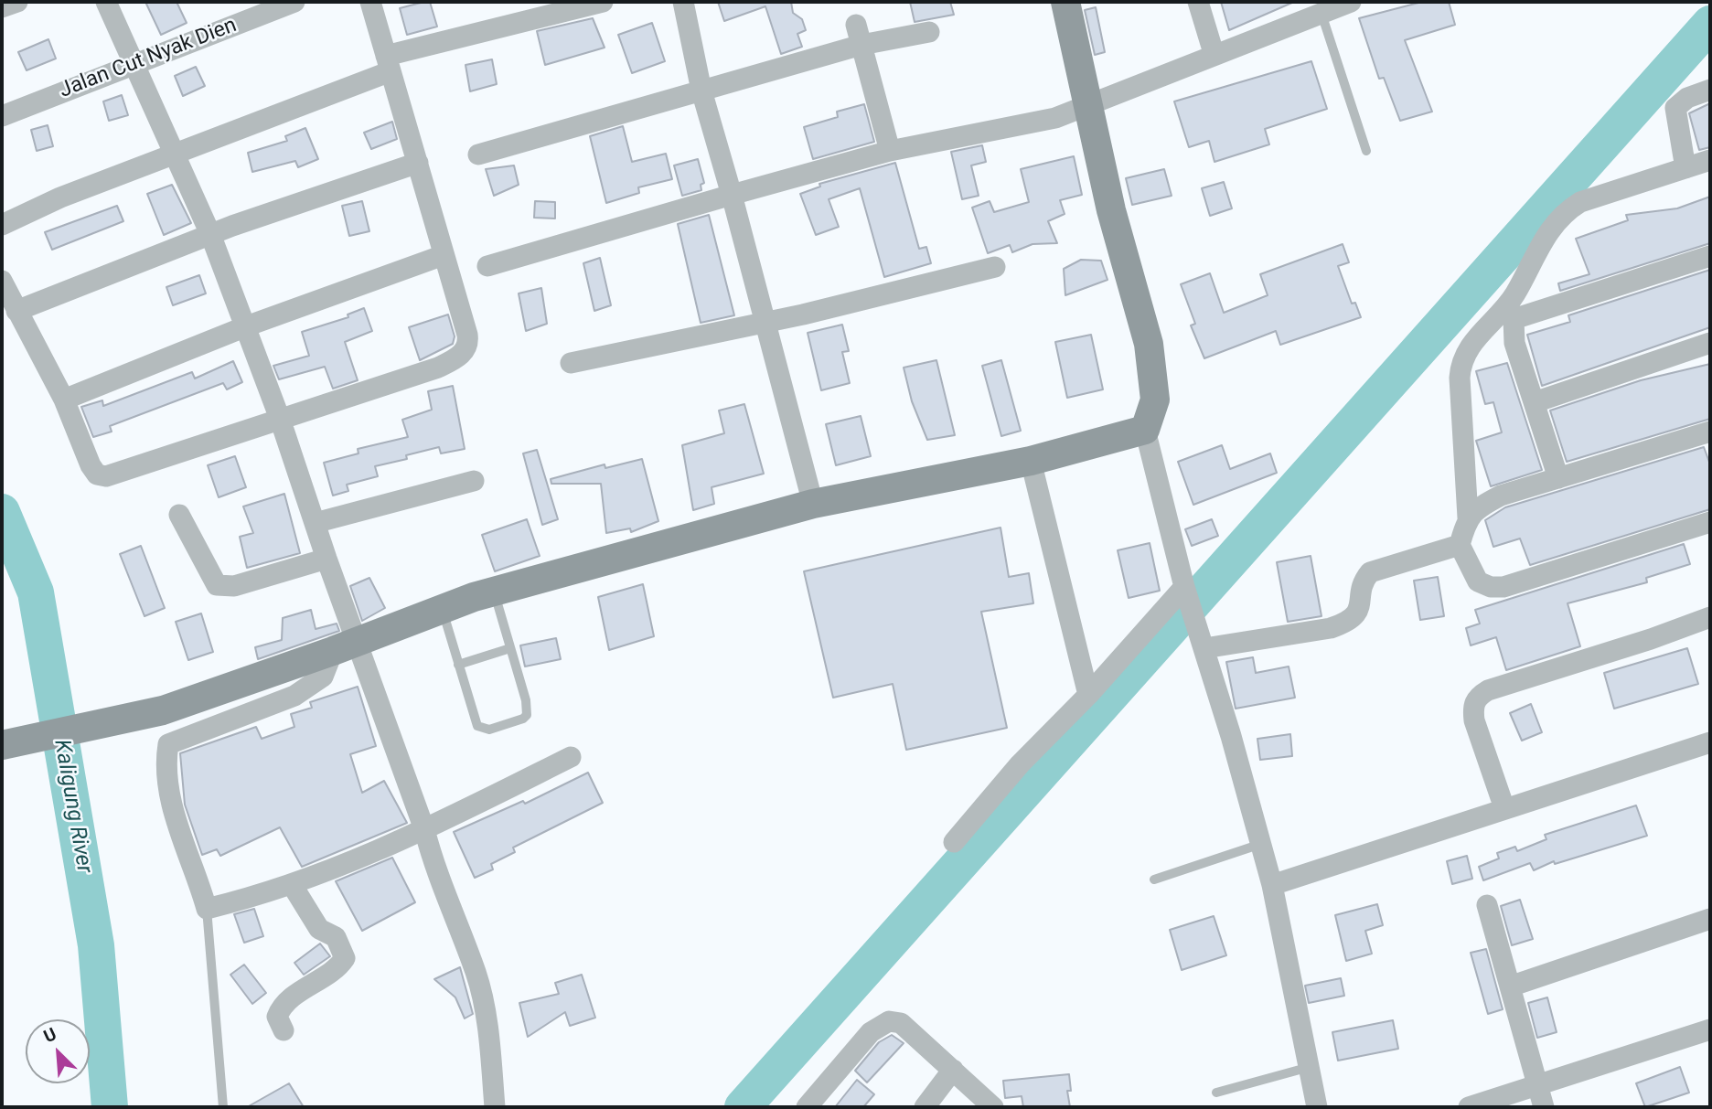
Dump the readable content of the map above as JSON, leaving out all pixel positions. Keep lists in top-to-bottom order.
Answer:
{
  "streets": {
    "street": ["Jalan Cut Nyak Dien"]
  },
  "water": ["Kaligung River"],
  "north": "top left"
}
